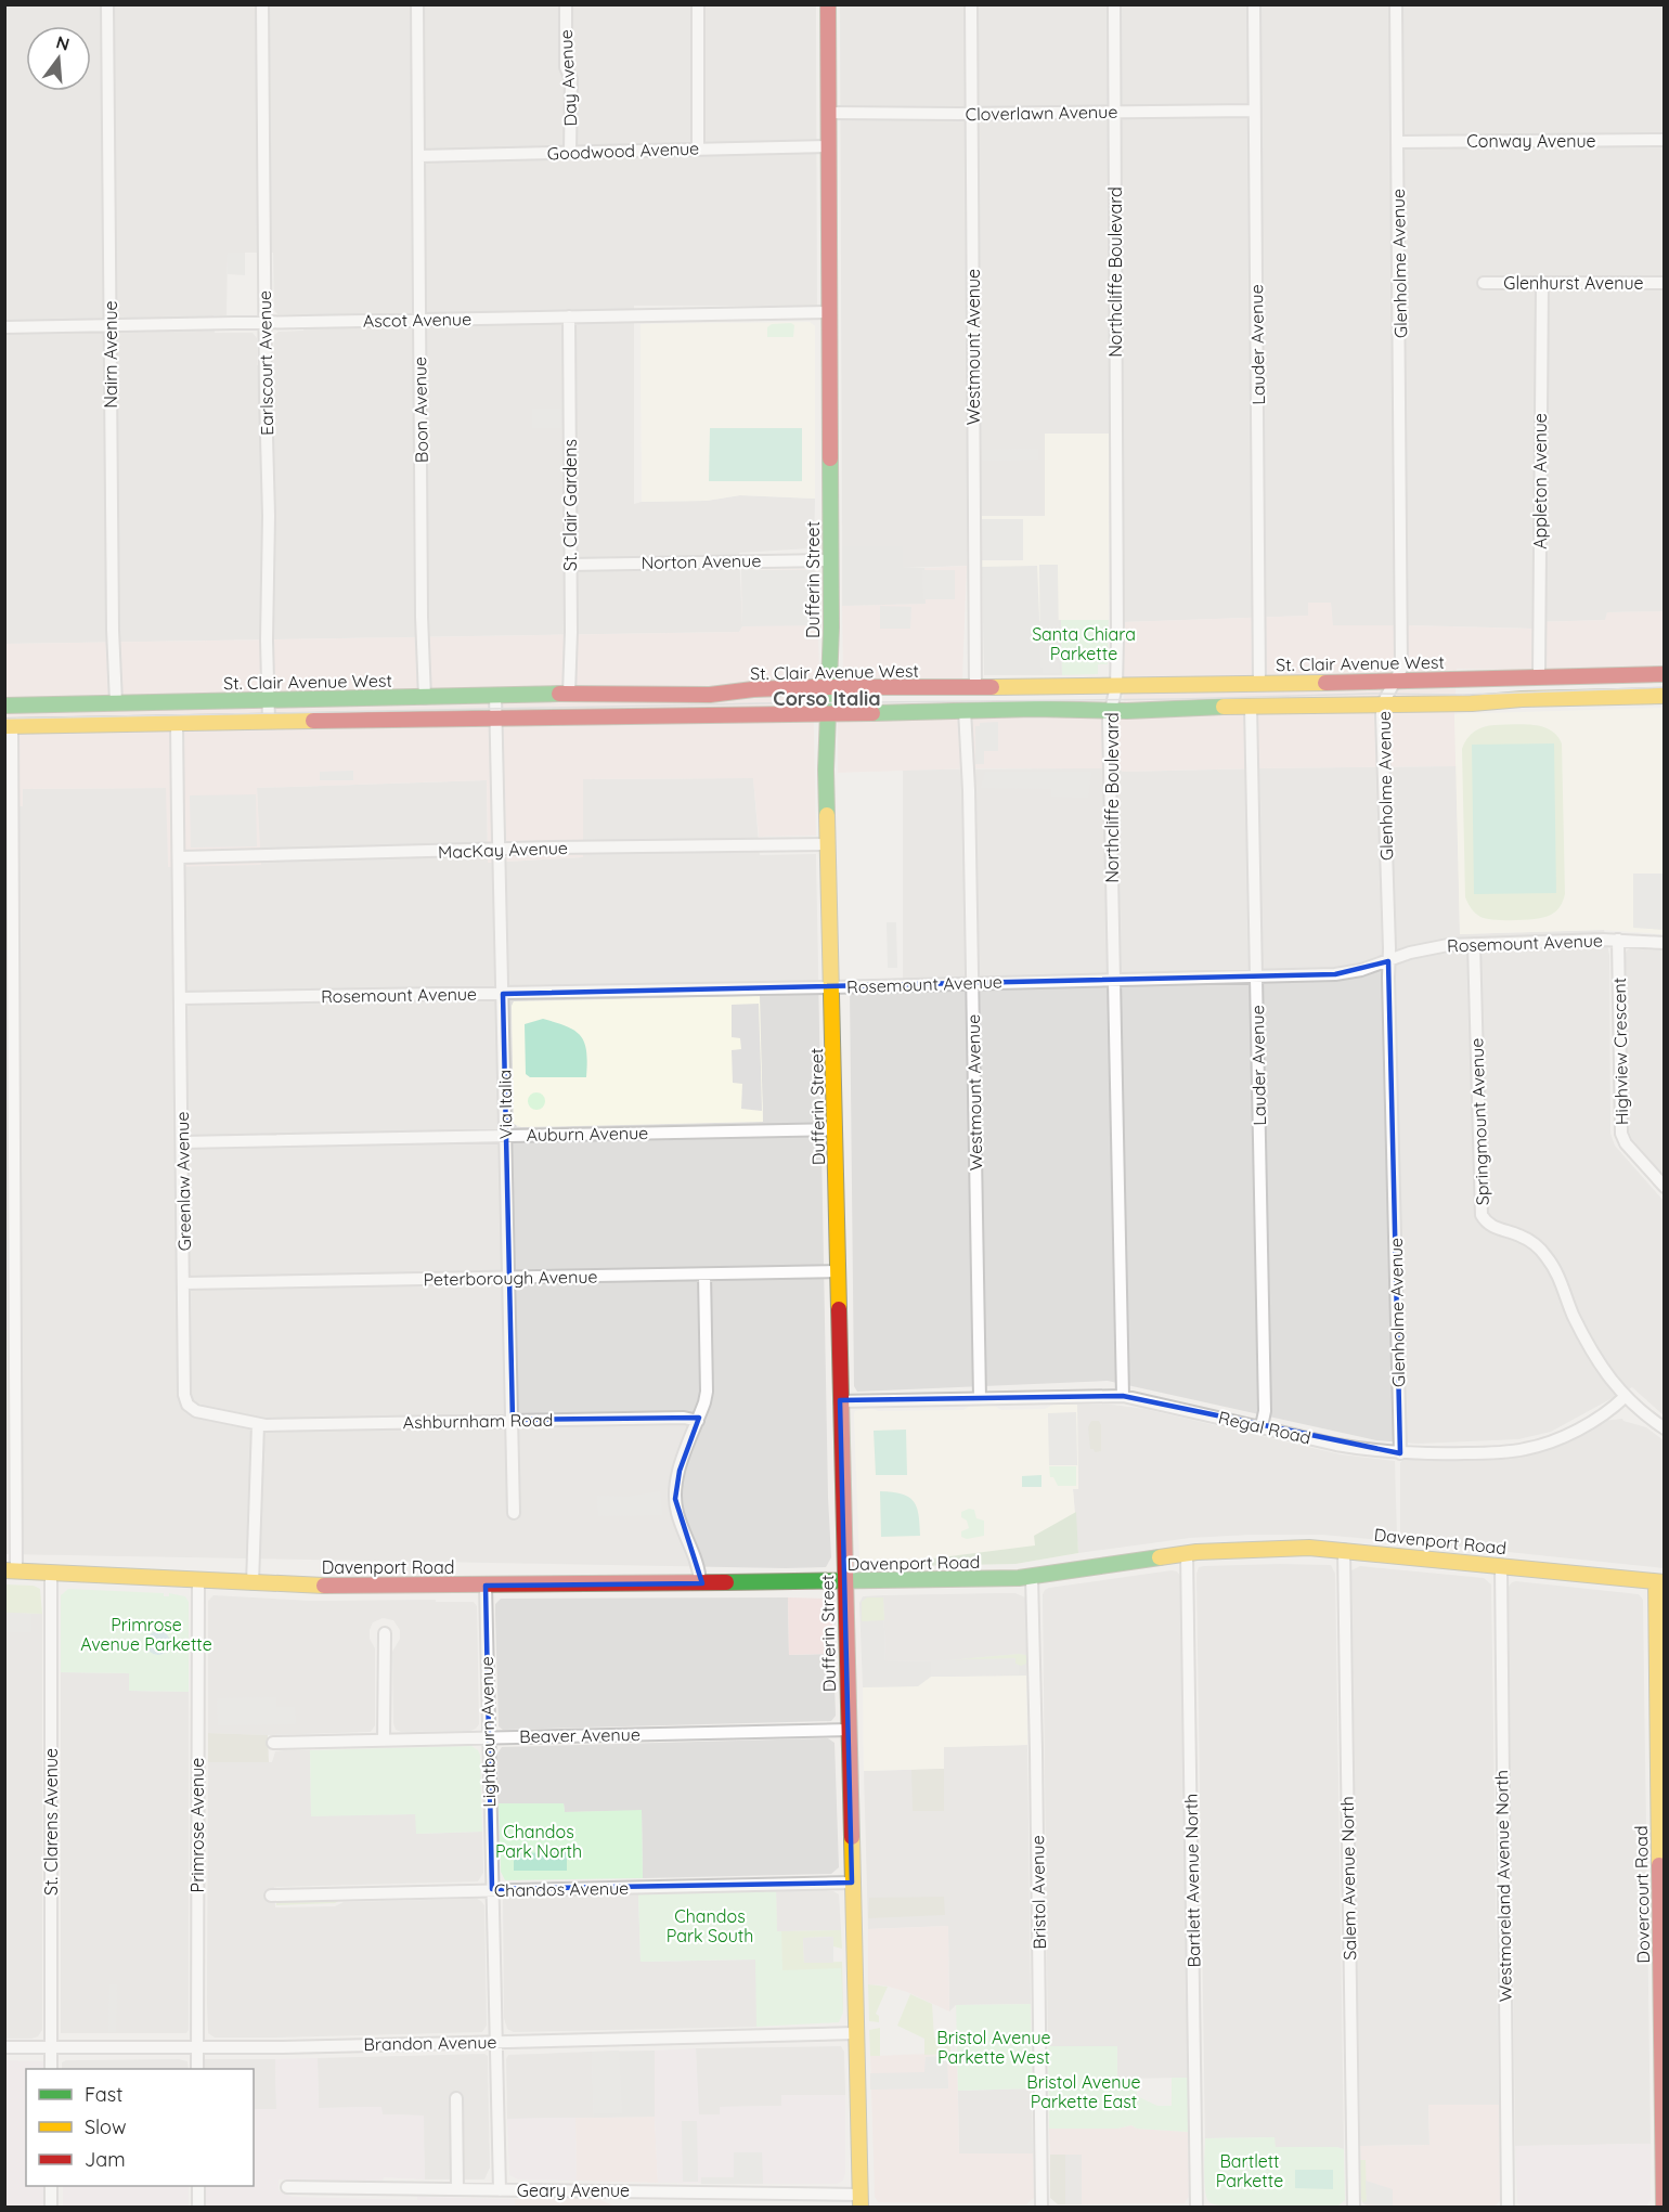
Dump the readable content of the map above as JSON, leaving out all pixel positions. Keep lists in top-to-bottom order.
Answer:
{
  "streets": {
    "main road": [
      "Dufferin Street",
      "St. Clair Avenue West",
      "Davenport Road",
      "Dovercourt Road"
    ],
    "street": [
      "Day Avenue",
      "Cloverlawn Avenue",
      "Conway Avenue",
      "Goodwood Avenue",
      "Glenholme Avenue",
      "Northcliffe Boulevard",
      "Glenhurst Avenue",
      "Ascot Avenue",
      "Lauder Avenue",
      "Westmount Avenue",
      "Nairn Avenue",
      "Earlscourt Avenue",
      "Boon Avenue",
      "Appleton Avenue",
      "St. Clair Gardens",
      "Norton Avenue",
      "MacKay Avenue",
      "Rosemount Avenue",
      "Highview Crescent",
      "Via Italia",
      "Springmount Avenue",
      "Auburn Avenue",
      "Greenlaw Avenue",
      "Peterborough Avenue",
      "Ashburnham Road",
      "Regal Road",
      "Lightbourn Avenue",
      "Beaver Avenue",
      "St. Clarens Avenue",
      "Primrose Avenue",
      "Salem Avenue North",
      "Bartlett Avenue North",
      "Westmoreland Avenue North",
      "Chandos Avenue",
      "Bristol Avenue",
      "Brandon Avenue",
      "Geary Avenue"
    ]
  },
  "crossings": [
    ["Day Avenue", "Goodwood Avenue"],
    ["Cloverlawn Avenue", "Northcliffe Boulevard"],
    ["Cloverlawn Avenue", "Lauder Avenue"],
    ["Cloverlawn Avenue", "Westmount Avenue"],
    ["Cloverlawn Avenue", "Dufferin Street"],
    ["Conway Avenue", "Glenholme Avenue"],
    ["Goodwood Avenue", "Boon Avenue"],
    ["Goodwood Avenue", "Dufferin Street"],
    ["Glenholme Avenue", "St. Clair Avenue West"],
    ["Glenholme Avenue", "Rosemount Avenue"],
    ["Glenholme Avenue", "Regal Road"],
    ["Northcliffe Boulevard", "St. Clair Avenue West"],
    ["Northcliffe Boulevard", "Rosemount Avenue"],
    ["Northcliffe Boulevard", "Regal Road"],
    ["Glenhurst Avenue", "Appleton Avenue"],
    ["Ascot Avenue", "Nairn Avenue"],
    ["Ascot Avenue", "Earlscourt Avenue"],
    ["Ascot Avenue", "Boon Avenue"],
    ["Ascot Avenue", "St. Clair Gardens"],
    ["Ascot Avenue", "Dufferin Street"],
    ["Lauder Avenue", "St. Clair Avenue West"],
    ["Lauder Avenue", "Rosemount Avenue"],
    ["Lauder Avenue", "Regal Road"],
    ["Westmount Avenue", "St. Clair Avenue West"],
    ["Westmount Avenue", "Rosemount Avenue"],
    ["Westmount Avenue", "Regal Road"],
    ["Nairn Avenue", "St. Clair Avenue West"],
    ["Earlscourt Avenue", "St. Clair Avenue West"],
    ["Boon Avenue", "St. Clair Avenue West"],
    ["Appleton Avenue", "St. Clair Avenue West"],
    ["St. Clair Gardens", "Norton Avenue"],
    ["St. Clair Gardens", "St. Clair Avenue West"],
    ["Norton Avenue", "Dufferin Street"],
    ["Dufferin Street", "St. Clair Avenue West"],
    ["Dufferin Street", "MacKay Avenue"],
    ["Dufferin Street", "Rosemount Avenue"],
    ["Dufferin Street", "Auburn Avenue"],
    ["Dufferin Street", "Peterborough Avenue"],
    ["Dufferin Street", "Regal Road"],
    ["Dufferin Street", "Davenport Road"],
    ["Dufferin Street", "Beaver Avenue"],
    ["Dufferin Street", "Chandos Avenue"],
    ["Dufferin Street", "Brandon Avenue"],
    ["Dufferin Street", "Geary Avenue"],
    ["St. Clair Avenue West", "Via Italia"],
    ["MacKay Avenue", "Via Italia"],
    ["MacKay Avenue", "Greenlaw Avenue"],
    ["Rosemount Avenue", "Highview Crescent"],
    ["Rosemount Avenue", "Via Italia"],
    ["Rosemount Avenue", "Springmount Avenue"],
    ["Rosemount Avenue", "Greenlaw Avenue"],
    ["Via Italia", "Auburn Avenue"],
    ["Via Italia", "Peterborough Avenue"],
    ["Via Italia", "Ashburnham Road"],
    ["Springmount Avenue", "Regal Road"],
    ["Auburn Avenue", "Greenlaw Avenue"],
    ["Greenlaw Avenue", "Peterborough Avenue"],
    ["Greenlaw Avenue", "Ashburnham Road"],
    ["Davenport Road", "Lightbourn Avenue"],
    ["Davenport Road", "St. Clarens Avenue"],
    ["Davenport Road", "Primrose Avenue"],
    ["Davenport Road", "Salem Avenue North"],
    ["Davenport Road", "Bartlett Avenue North"],
    ["Davenport Road", "Westmoreland Avenue North"],
    ["Davenport Road", "Bristol Avenue"],
    ["Davenport Road", "Dovercourt Road"],
    ["Lightbourn Avenue", "Beaver Avenue"],
    ["Lightbourn Avenue", "Chandos Avenue"],
    ["Lightbourn Avenue", "Brandon Avenue"],
    ["Lightbourn Avenue", "Geary Avenue"],
    ["St. Clarens Avenue", "Brandon Avenue"],
    ["Primrose Avenue", "Brandon Avenue"]
  ],
  "districts": ["Corso Italia"],
  "parks": [
    "Santa Chiara Parkette",
    "Primrose Avenue Parkette",
    "Chandos Park North",
    "Chandos Park South",
    "Bristol Avenue Parkette West",
    "Bristol Avenue Parkette East",
    "Bartlett Parkette"
  ],
  "legend": ["Fast", "Slow", "Jam"],
  "north": "top"
}
